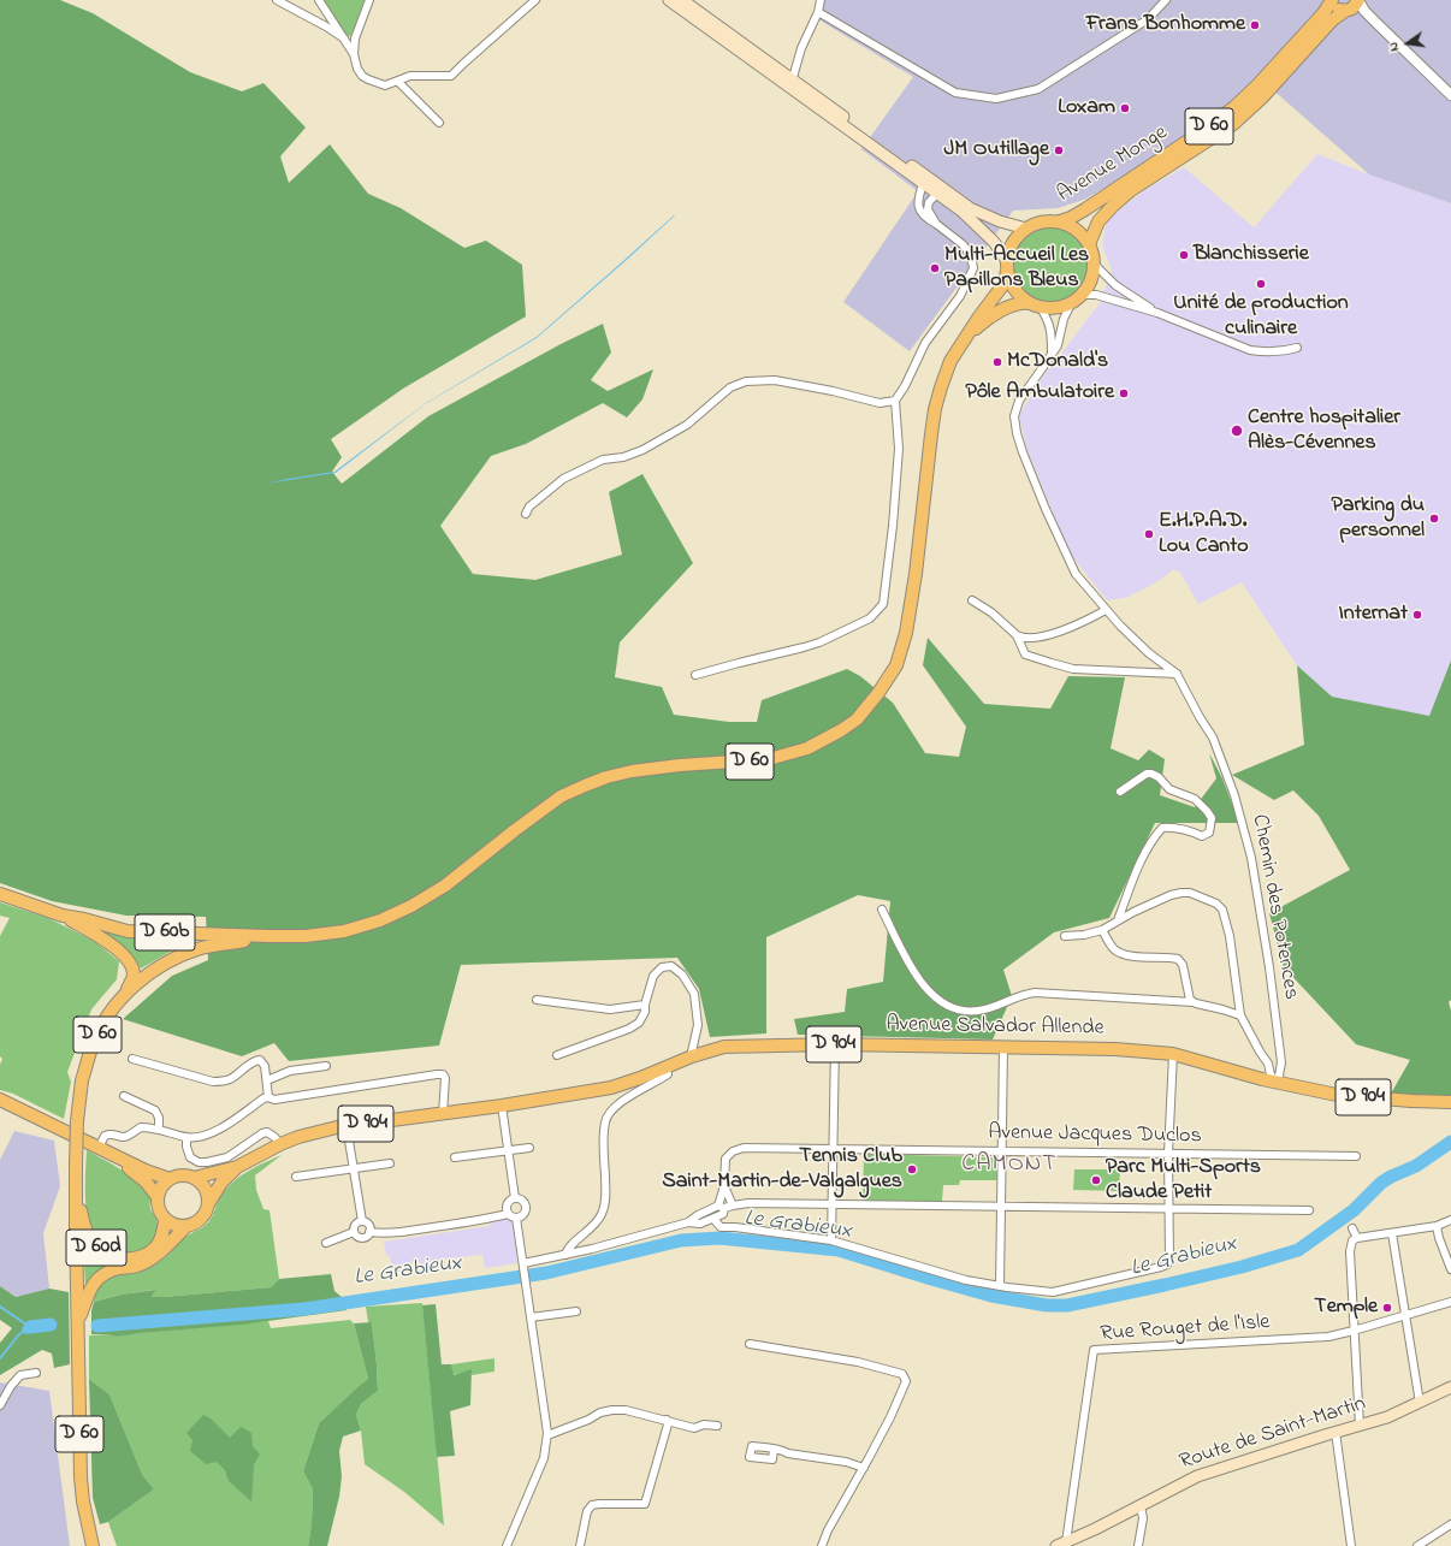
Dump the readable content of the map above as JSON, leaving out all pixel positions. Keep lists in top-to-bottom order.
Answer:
{
  "streets": {
    "main road": [
      "D 60",
      "Avenue Monge",
      "D 60b",
      "Avenue Salvador Allende",
      "D 904",
      "D 60d",
      "Route de Saint-Martin"
    ],
    "street": ["Chemin des Potences", "Avenue Jacques Duclos", "Rue Rouget de l'Isle"]
  },
  "crossings": [
    ["D 60", "Avenue Monge"],
    ["D 60", "Chemin des Potences"],
    ["D 60", "D 60b"],
    ["D 60", "D 60d"],
    ["Avenue Monge", "Chemin des Potences"],
    ["Chemin des Potences", "Avenue Salvador Allende"],
    ["Chemin des Potences", "D 904"],
    ["Avenue Salvador Allende", "D 904"],
    ["Avenue Salvador Allende", "D 60d"],
    ["Rue Rouget de l'Isle", "Route de Saint-Martin"]
  ],
  "districts": ["CAMONT"],
  "water": ["Le Grabieux"],
  "places": [
    "Frans Bonhomme",
    "Loxam",
    "JM Outillage",
    "Blanchisserie",
    "Multi-Accueil Les Papillons Bleus",
    "Unité de production culinaire",
    "McDonald's",
    "Pôle Ambulatoire",
    "Centre hospitalier Alès-Cévennes",
    "Parking du personnel",
    "E.H.P.A.D. Lou Canto",
    "Internat",
    "Tennis Club Saint-Martin-de-Valgalgues",
    "Parc Multi-Sports Claude Petit",
    "Temple"
  ],
  "north": "left"
}
